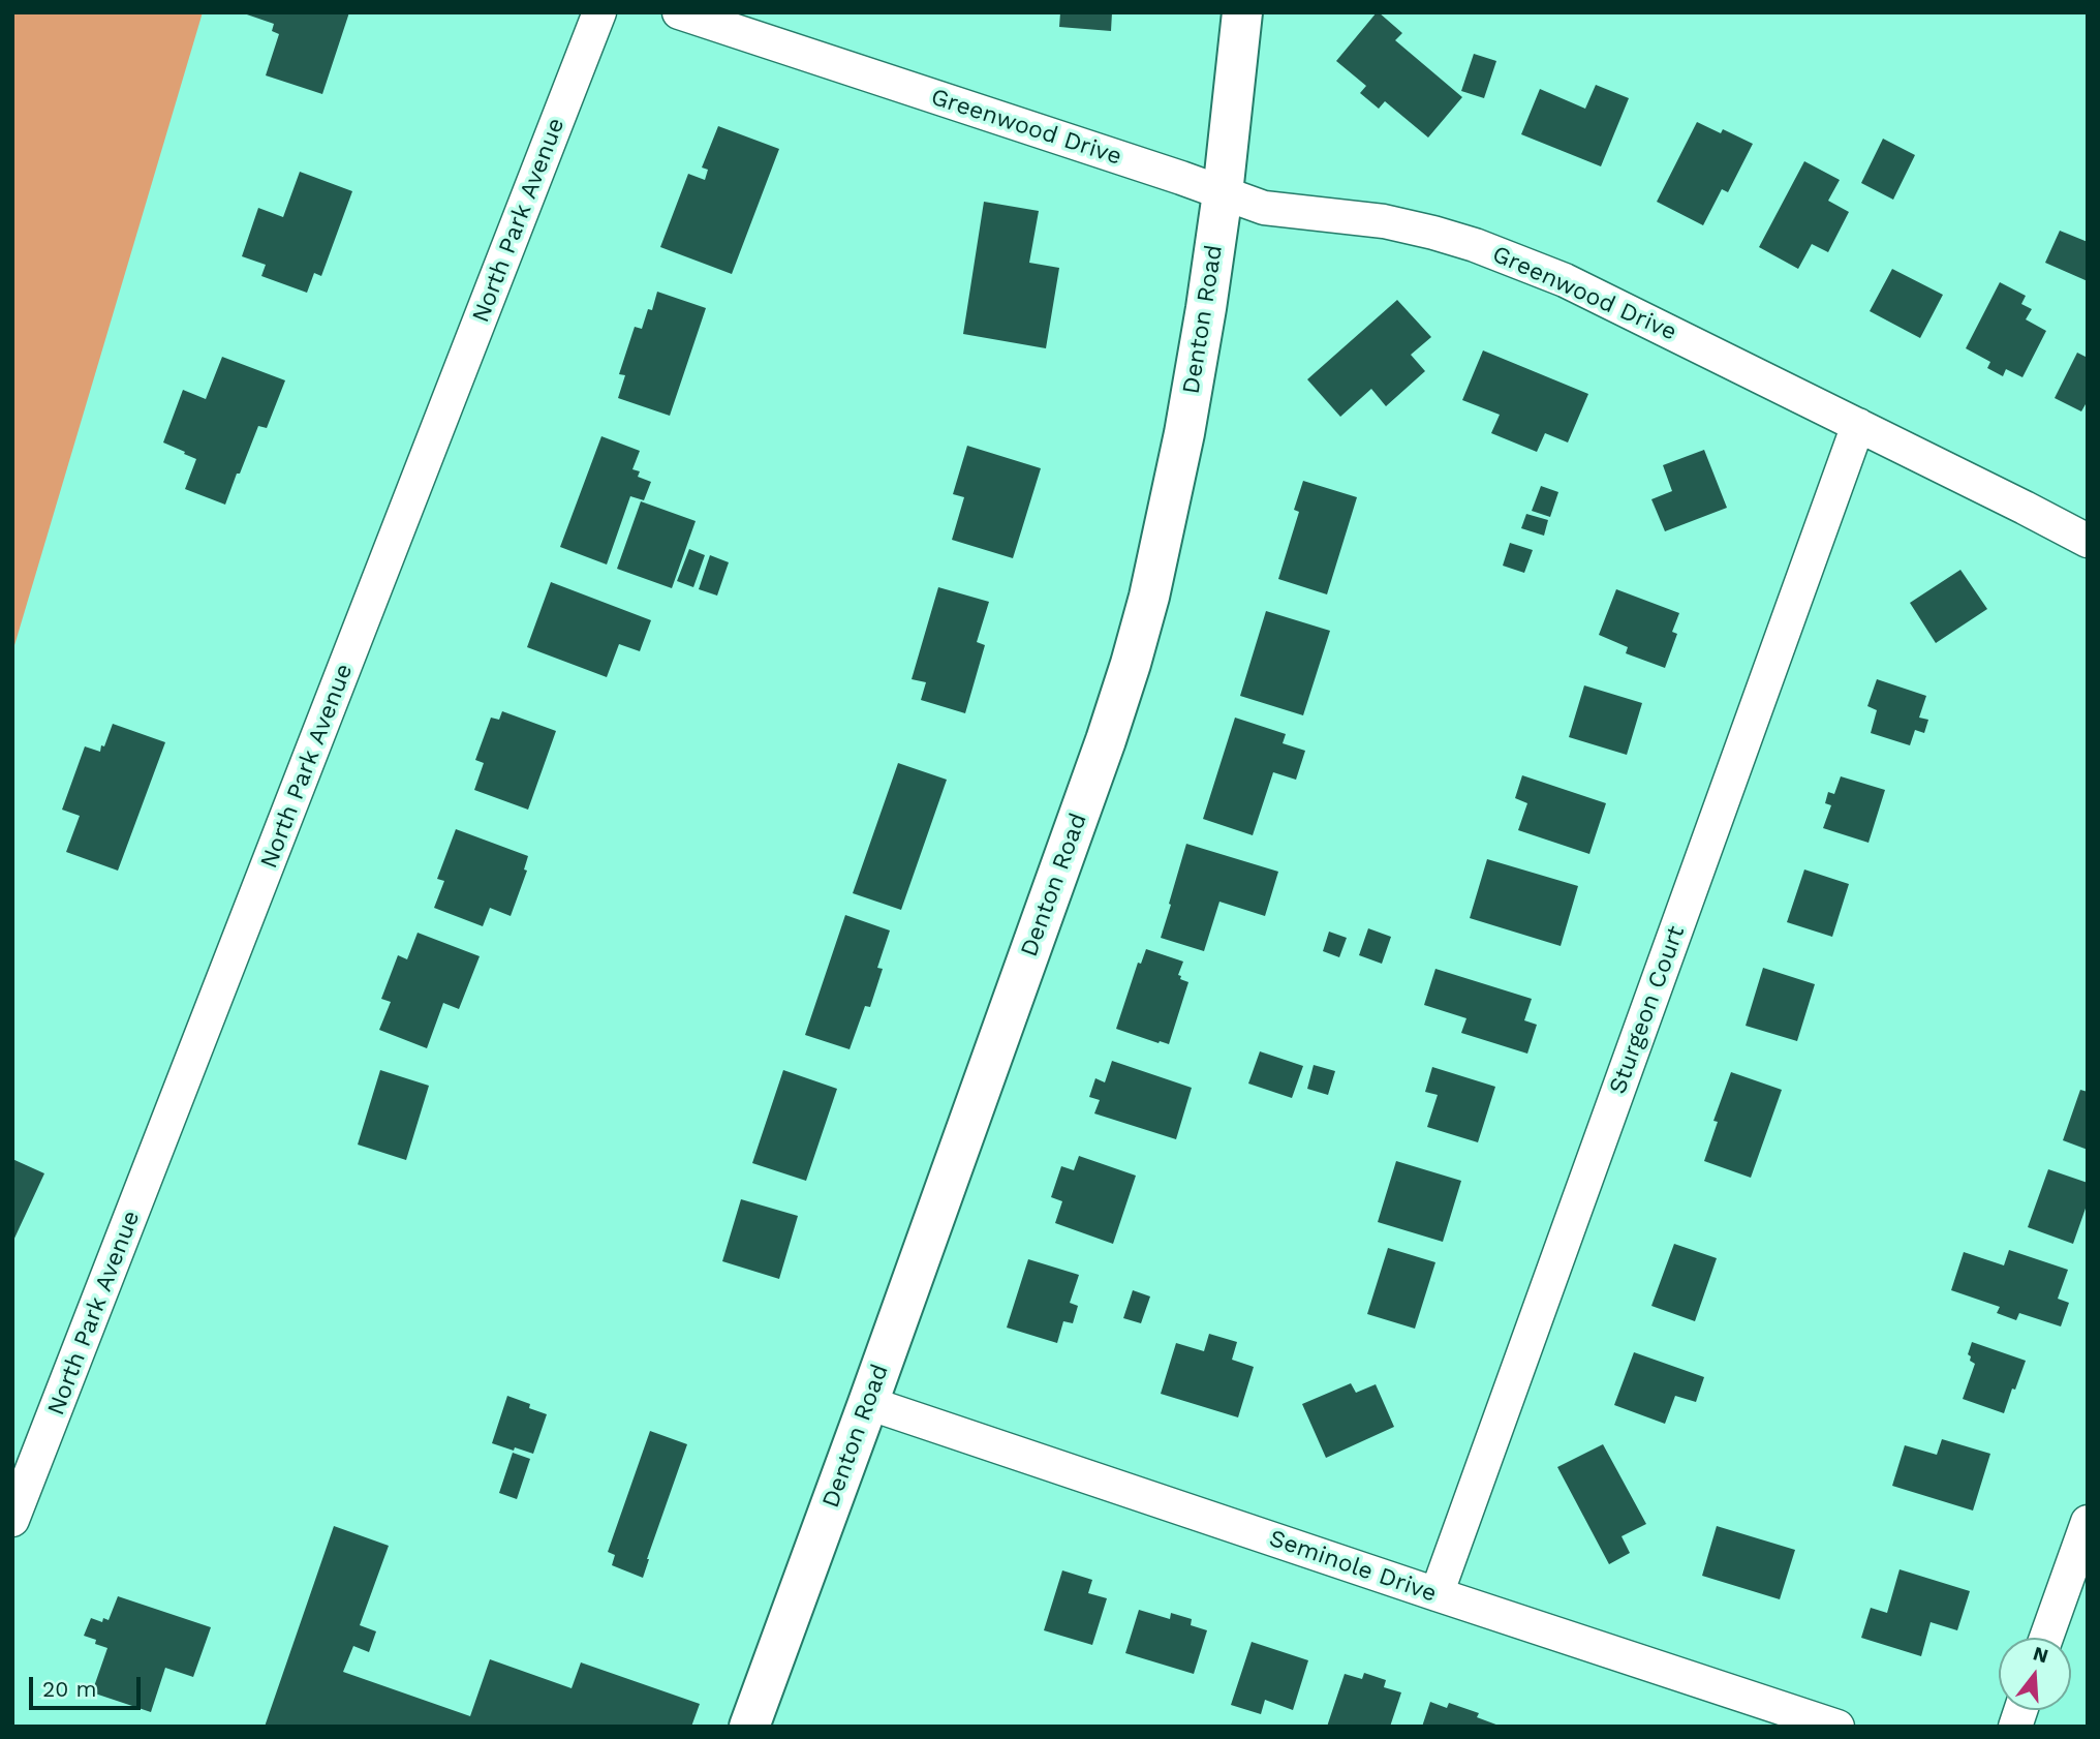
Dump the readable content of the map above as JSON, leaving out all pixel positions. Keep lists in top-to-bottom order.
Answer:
{
  "streets": {
    "street": [
      "Greenwood Drive",
      "North Park Avenue",
      "Denton Road",
      "Sturgeon Court",
      "Seminole Drive"
    ]
  },
  "crossings": [
    ["Greenwood Drive", "Denton Road"],
    ["Greenwood Drive", "Sturgeon Court"],
    ["Denton Road", "Seminole Drive"],
    ["Sturgeon Court", "Seminole Drive"]
  ],
  "scale_bar": "20 m",
  "north": "top"
}
